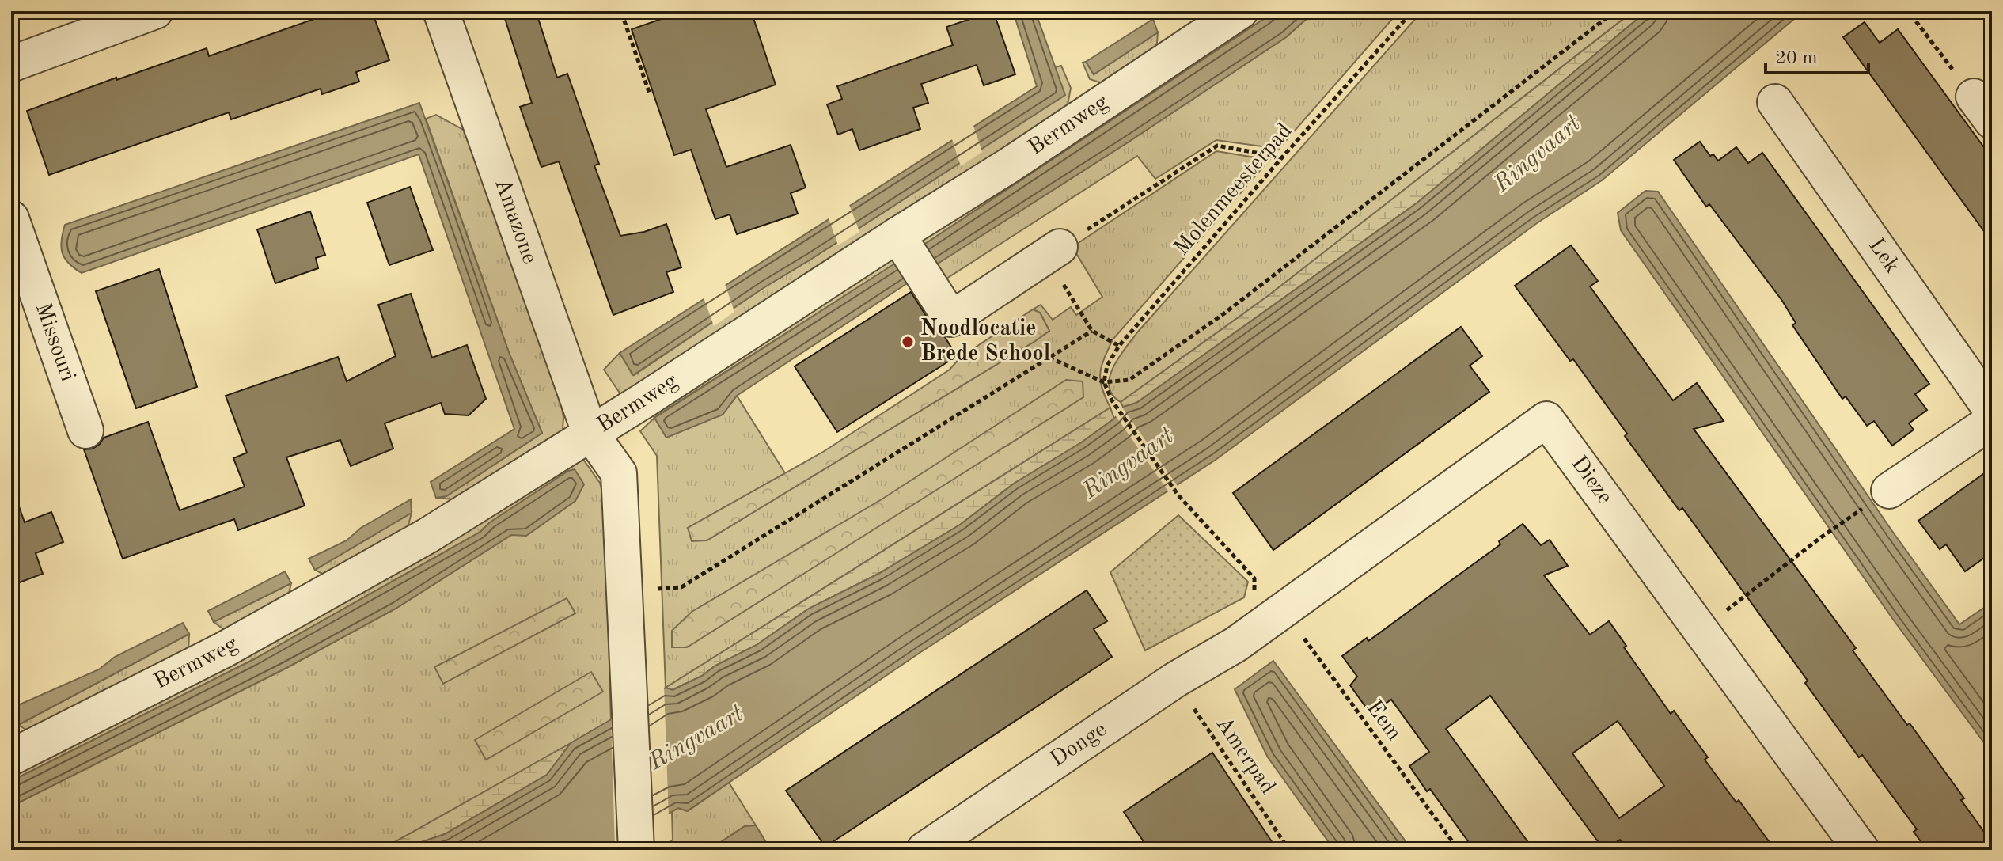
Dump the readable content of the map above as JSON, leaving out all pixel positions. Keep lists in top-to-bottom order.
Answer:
{
  "streets": {
    "street": [
      "Bermweg",
      "Amazone",
      "Lek",
      "Missouri",
      "Dieze",
      "Donge"
    ],
    "path": ["Molenmeesterpad", "Eem", "Amerpad"]
  },
  "crossings": [
    ["Bermweg", "Amazone"],
    ["Dieze", "Eem"],
    ["Dieze", "Donge"],
    ["Donge", "Amerpad"]
  ],
  "water": ["Ringvaart"],
  "places": ["Noodlocatie Brede School"],
  "scale_bar": "20 m"
}
